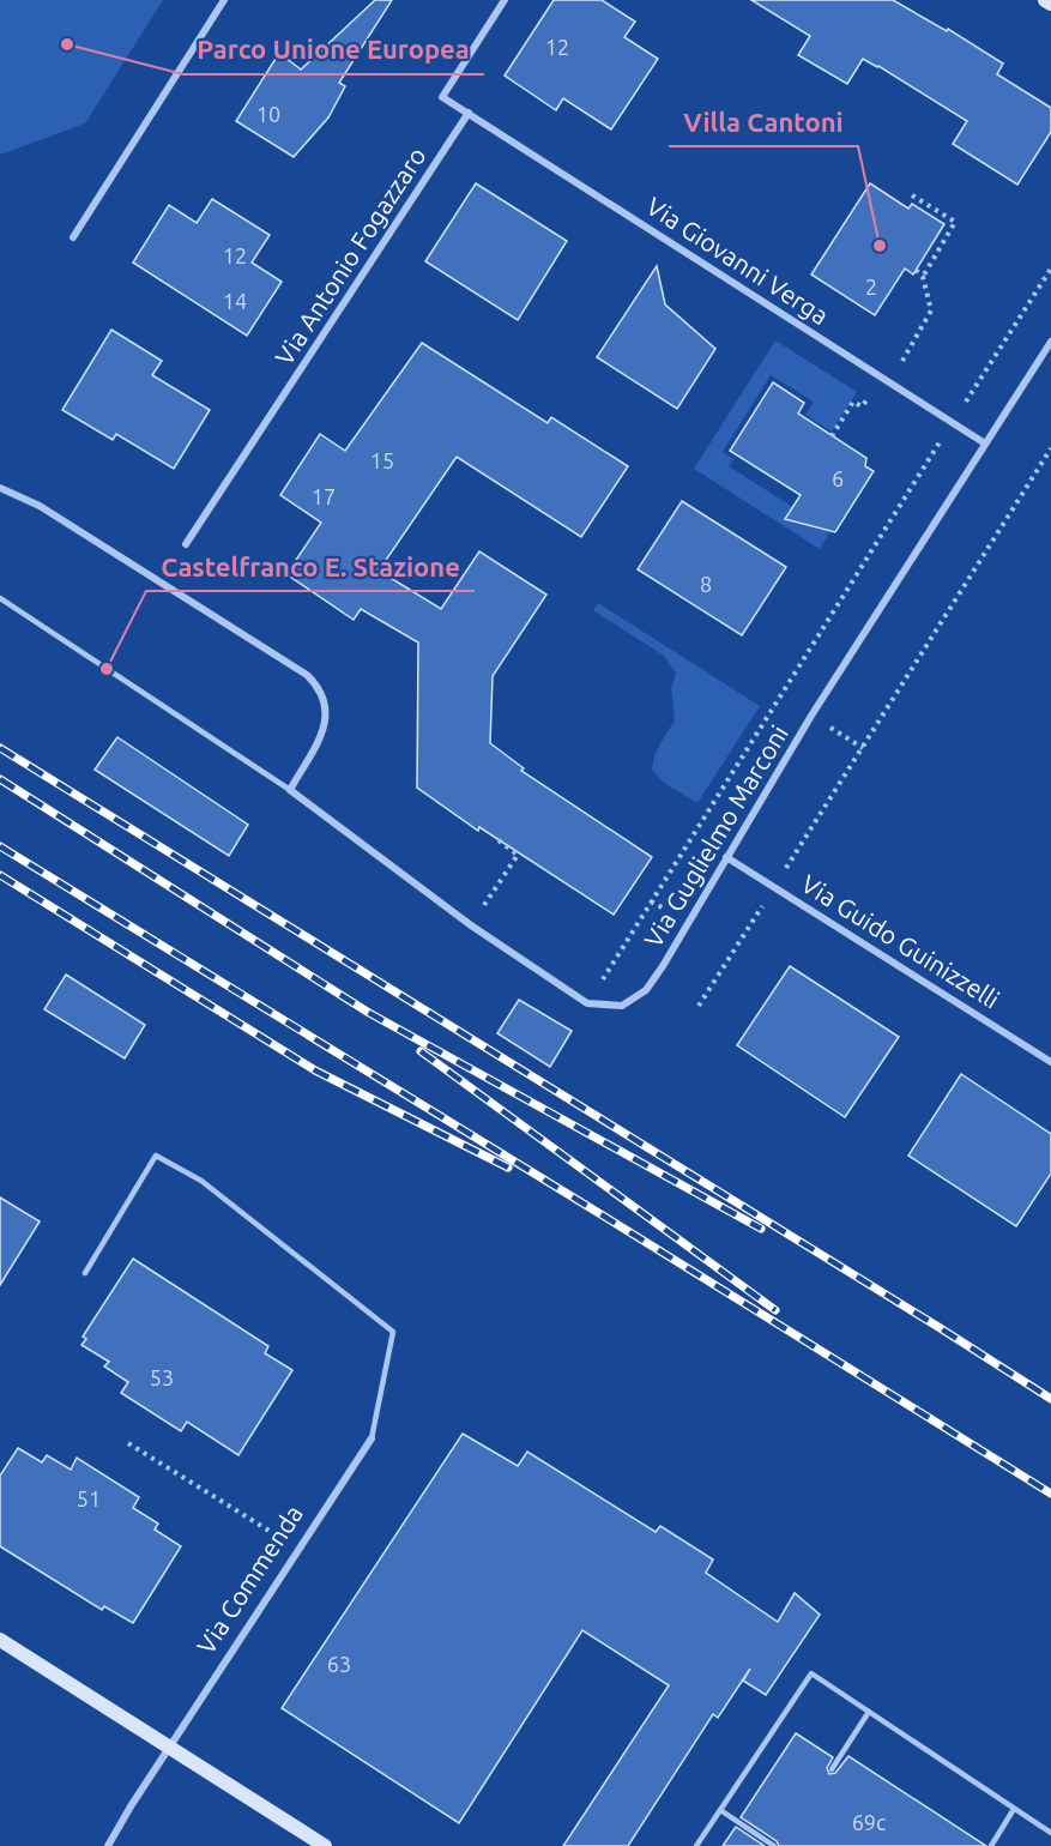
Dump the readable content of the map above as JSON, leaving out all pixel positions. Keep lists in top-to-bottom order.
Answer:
{
  "streets": {
    "street": [
      "Via Antonio Fogazzaro",
      "Via Giovanni Verga",
      "Via Guglielmo Marconi",
      "Via Guido Guinizzelli",
      "Via Commenda"
    ]
  },
  "crossings": [
    ["Via Antonio Fogazzaro", "Via Giovanni Verga"],
    ["Via Giovanni Verga", "Via Guglielmo Marconi"],
    ["Via Guglielmo Marconi", "Via Guido Guinizzelli"]
  ],
  "places": ["Parco Unione Europea", "Villa Cantoni", "Castelfranco E. Stazione"],
  "house_numbers": [
    "12",
    "10",
    "12",
    "2",
    "14",
    "15",
    "6",
    "17",
    "8",
    "53",
    "51",
    "63",
    "69c"
  ]
}
